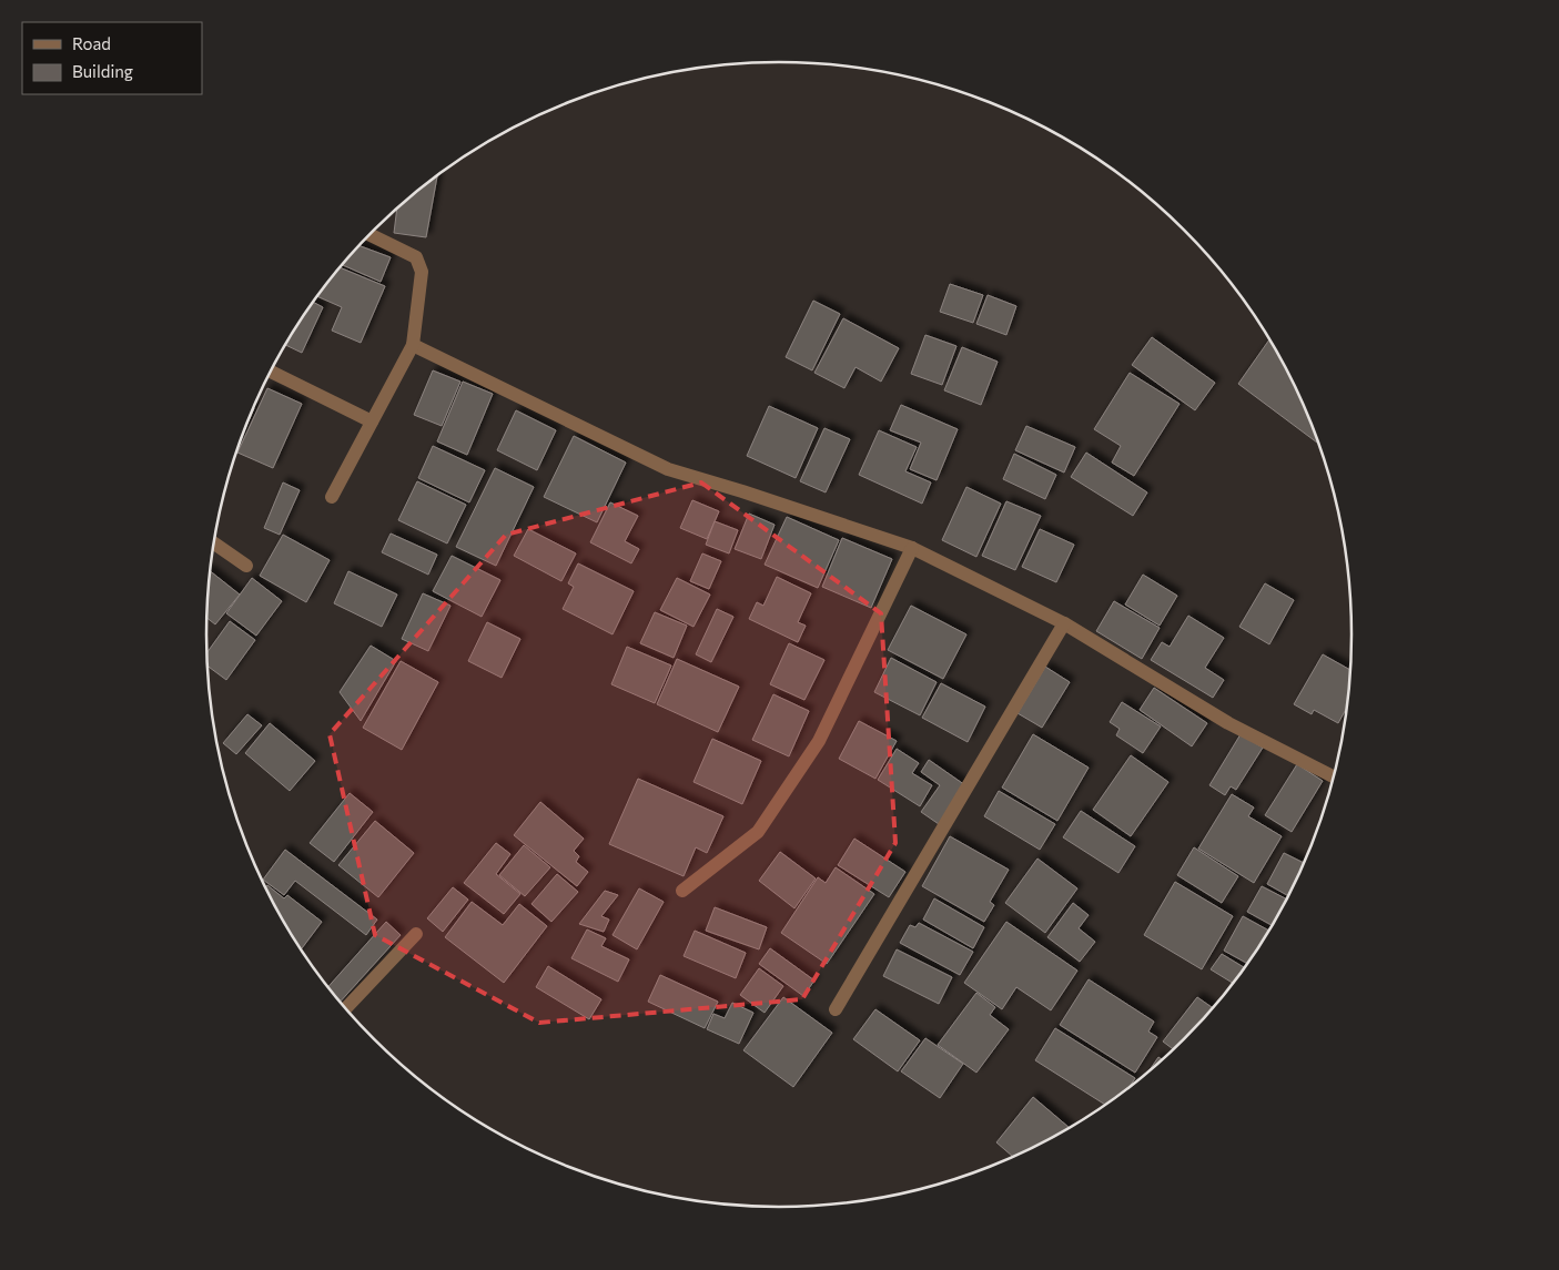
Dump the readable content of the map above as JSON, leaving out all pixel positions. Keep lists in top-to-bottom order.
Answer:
{
  "legend": ["Road", "Building"]
}
